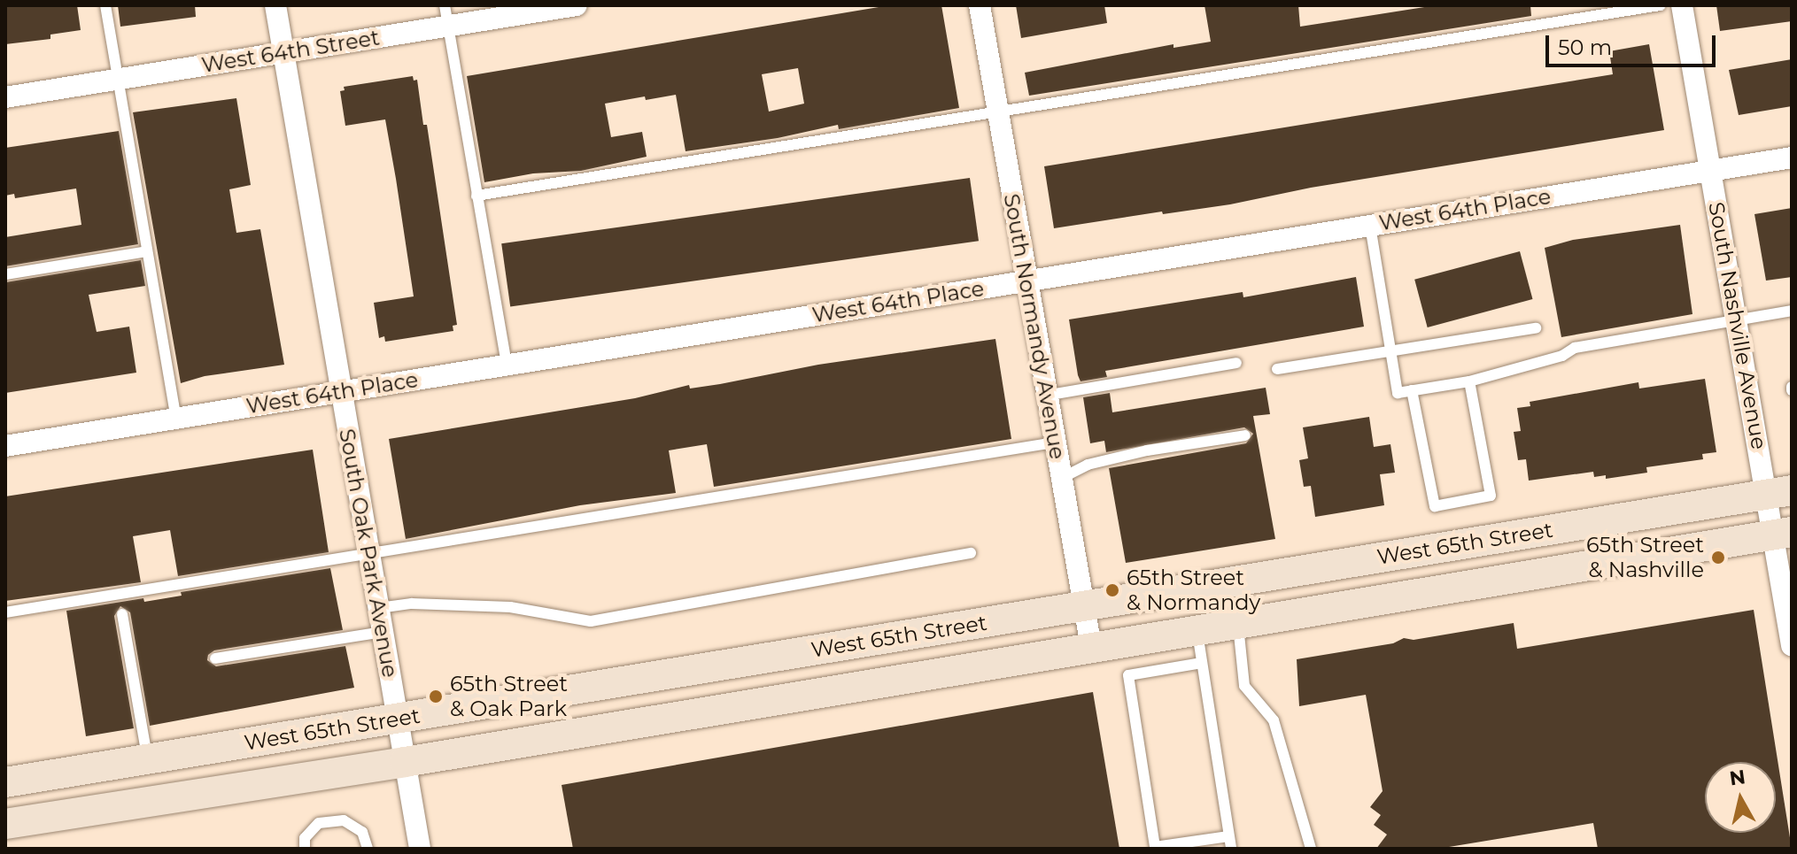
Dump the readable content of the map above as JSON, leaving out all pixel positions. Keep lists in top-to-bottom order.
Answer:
{
  "streets": {
    "street": [
      "West 64th Street",
      "West 64th Place",
      "South Nashville Avenue",
      "South Normandy Avenue",
      "West 65th Street",
      "South Oak Park Avenue"
    ]
  },
  "crossings": [
    ["West 64th Street", "South Oak Park Avenue"],
    ["West 64th Place", "South Nashville Avenue"],
    ["West 64th Place", "South Normandy Avenue"],
    ["West 64th Place", "South Oak Park Avenue"],
    ["South Nashville Avenue", "West 65th Street"],
    ["South Normandy Avenue", "West 65th Street"],
    ["West 65th Street", "South Oak Park Avenue"]
  ],
  "places": ["65th Street & Nashville", "65th Street & Normandy", "65th Street & Oak Park"],
  "scale_bar": "50 m",
  "north": "top"
}
